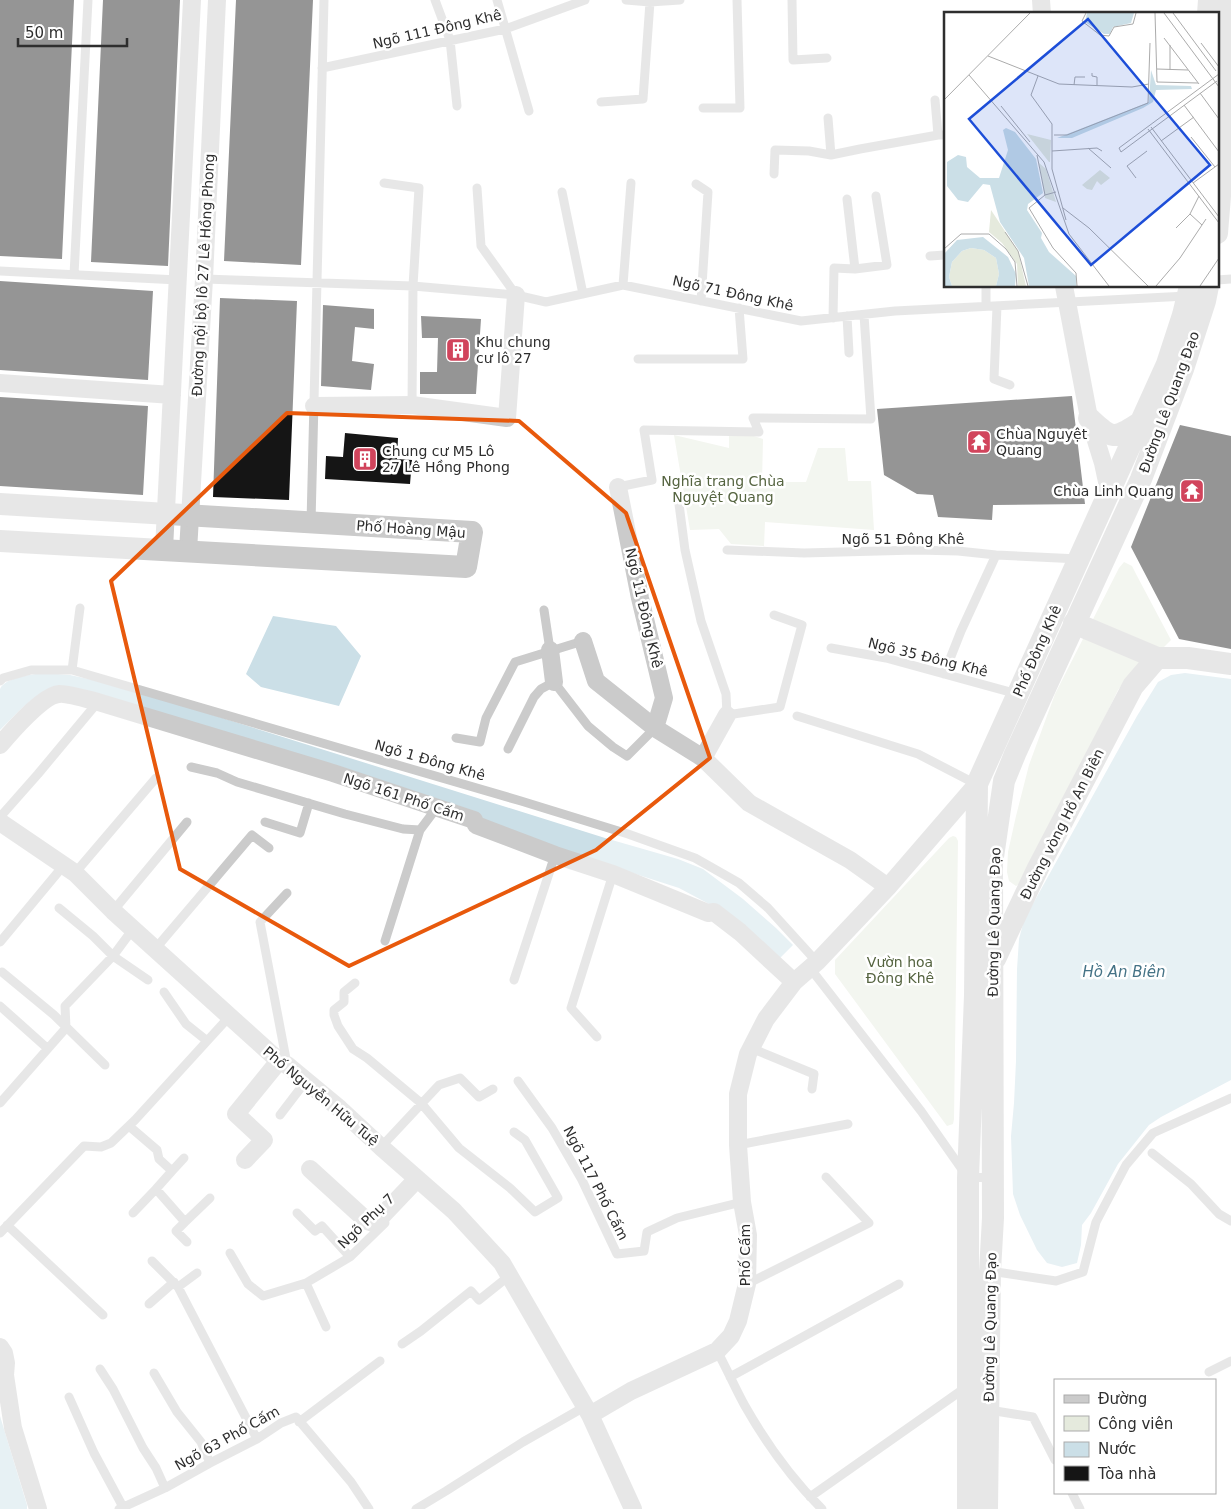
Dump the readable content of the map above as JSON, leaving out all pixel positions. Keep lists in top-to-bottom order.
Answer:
{
  "streets": {
    "street": [
      "Đường nội bộ lô 27 Lê Hồng Phong",
      "Đường Lê Quang Đạo",
      "Phố Hoàng Mậu",
      "Ngõ 11 Đông Khê",
      "Phố Đông Khê",
      "Ngõ 161 Phố Cấm",
      "Đường vòng Hồ An Biên",
      "Phố Nguyễn Hữu Tuệ",
      "Phố Cấm"
    ],
    "lane": [
      "Ngõ 111 Đông Khê",
      "Ngõ 71 Đông Khê",
      "Ngõ 51 Đông Khê",
      "Ngõ 35 Đông Khê",
      "Ngõ 1 Đông Khê",
      "Ngõ 117 Phố Cấm",
      "Ngõ Phụ 7",
      "Ngõ 63 Phố Cấm"
    ]
  },
  "crossings": [
    ["Đường nội bộ lô 27 Lê Hồng Phong", "Ngõ 71 Đông Khê"],
    ["Đường nội bộ lô 27 Lê Hồng Phong", "Phố Hoàng Mậu"],
    ["Ngõ 71 Đông Khê", "Đường Lê Quang Đạo"],
    ["Đường Lê Quang Đạo", "Phố Đông Khê"],
    ["Đường Lê Quang Đạo", "Ngõ 1 Đông Khê"],
    ["Đường Lê Quang Đạo", "Đường vòng Hồ An Biên"],
    ["Ngõ 51 Đông Khê", "Phố Đông Khê"],
    ["Phố Đông Khê", "Ngõ 35 Đông Khê"],
    ["Phố Đông Khê", "Ngõ 1 Đông Khê"],
    ["Phố Đông Khê", "Phố Cấm"],
    ["Ngõ 1 Đông Khê", "Phố Cấm"],
    ["Phố Nguyễn Hữu Tuệ", "Ngõ Phụ 7"],
    ["Phố Nguyễn Hữu Tuệ", "Phố Cấm"],
    ["Ngõ 117 Phố Cấm", "Phố Cấm"]
  ],
  "water": ["Hồ An Biên"],
  "parks": ["Nghĩa trang Chùa Nguyệt Quang", "Vườn hoa Đông Khê"],
  "places": {
    "building": ["Khu chung cư lô 27", "Chung cư M5 Lô 27 Lê Hồng Phong"],
    "temple": ["Chùa Nguyệt Quang", "Chùa Linh Quang"]
  },
  "legend": [
    "Đường",
    "Công viên",
    "Nước",
    "Tòa nhà"
  ],
  "scale_bar": "50 m"
}
